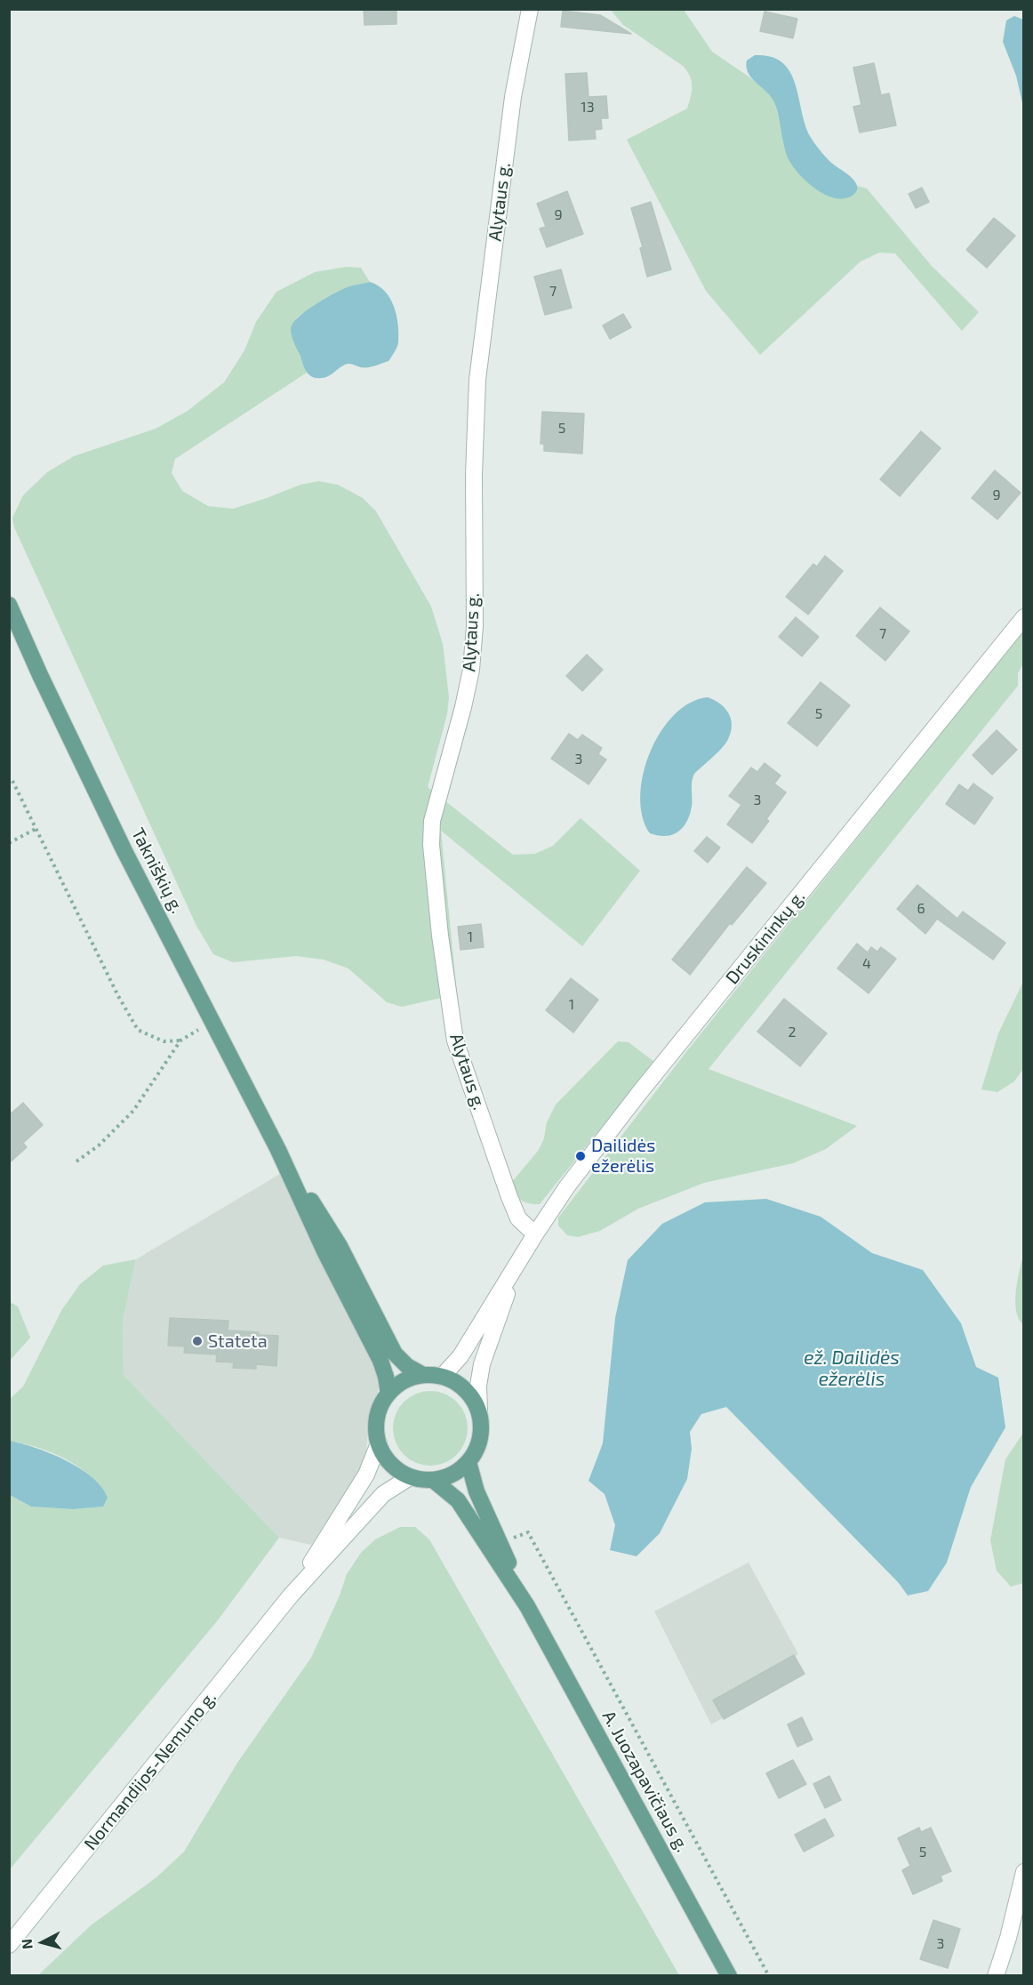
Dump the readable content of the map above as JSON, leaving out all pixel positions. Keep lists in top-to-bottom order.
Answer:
{
  "streets": {
    "main road": ["Takniškių g.", "A. Juozapavičiaus g."],
    "street": ["Alytaus g.", "Druskininkų g.", "Normandijos-Nemuno g."]
  },
  "crossings": [
    ["Alytaus g.", "Druskininkų g."],
    ["Normandijos-Nemuno g.", "A. Juozapavičiaus g."]
  ],
  "water": ["ež. Dailidės ežerėlis"],
  "places": ["Dailidės ežerėlis", "Stateta"],
  "house_numbers": [
    "13",
    "9",
    "7",
    "5",
    "9",
    "7",
    "5",
    "3",
    "3",
    "6",
    "1",
    "4",
    "1",
    "2",
    "5",
    "3"
  ],
  "north": "left"
}
